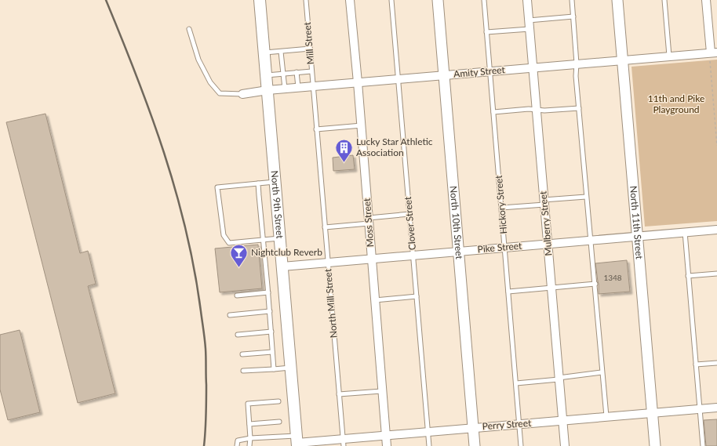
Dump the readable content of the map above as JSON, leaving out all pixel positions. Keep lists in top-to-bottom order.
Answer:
{
  "streets": {
    "main road": ["North 9th Street"],
    "street": [
      "Amity Street",
      "Moss Street",
      "North 10th Street",
      "Mulberry Street",
      "North 11th Street",
      "Pike Street",
      "Perry Street"
    ],
    "lane": [
      "Mill Street",
      "Hickory Street",
      "Clover Street",
      "North Mill Street"
    ]
  },
  "crossings": [
    ["Mill Street", "Amity Street"],
    ["Mill Street", "North Mill Street"],
    ["Amity Street", "North 9th Street"],
    ["Amity Street", "Hickory Street"],
    ["Amity Street", "Moss Street"],
    ["Amity Street", "Clover Street"],
    ["Amity Street", "North 10th Street"],
    ["Amity Street", "Mulberry Street"],
    ["Amity Street", "North 11th Street"],
    ["Amity Street", "North Mill Street"],
    ["North 9th Street", "Pike Street"],
    ["North 9th Street", "Perry Street"],
    ["Hickory Street", "Pike Street"],
    ["Hickory Street", "Perry Street"],
    ["Moss Street", "Pike Street"],
    ["Moss Street", "Perry Street"],
    ["Clover Street", "Pike Street"],
    ["Clover Street", "Perry Street"],
    ["North 10th Street", "Pike Street"],
    ["North 10th Street", "Perry Street"],
    ["Mulberry Street", "Pike Street"],
    ["Mulberry Street", "Perry Street"],
    ["North 11th Street", "Pike Street"],
    ["North 11th Street", "Perry Street"],
    ["Pike Street", "North Mill Street"],
    ["North Mill Street", "Perry Street"]
  ],
  "parks": ["11th and Pike Playground"],
  "places": {
    "building": ["Lucky Star Athletic Association"],
    "bar": ["Nightclub Reverb"]
  },
  "house_numbers": ["1348"]
}
